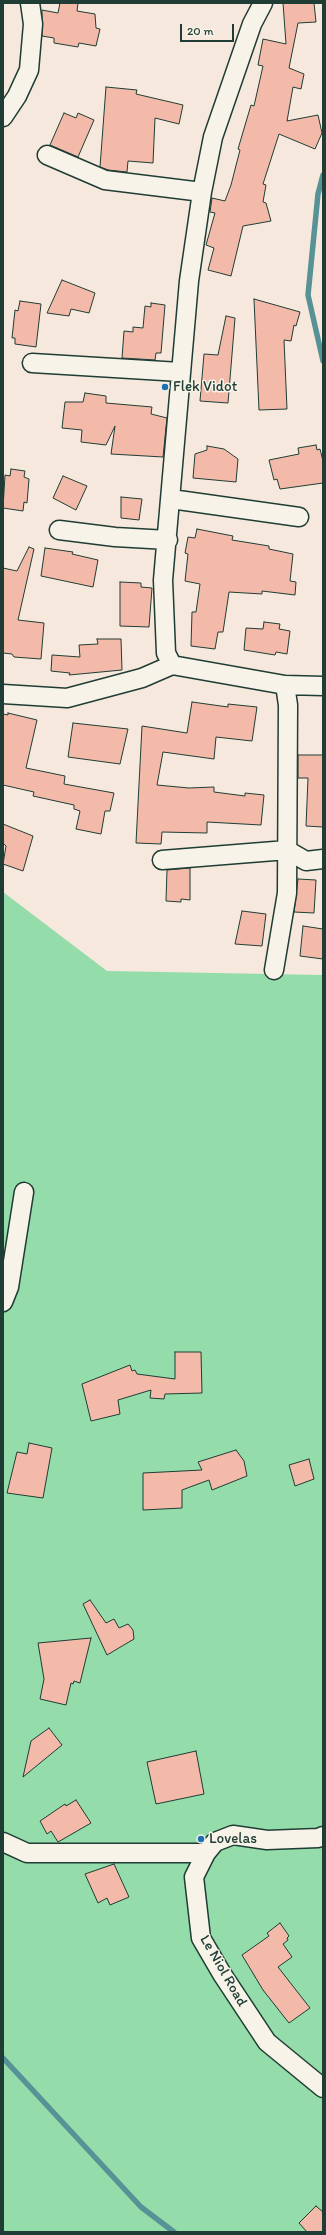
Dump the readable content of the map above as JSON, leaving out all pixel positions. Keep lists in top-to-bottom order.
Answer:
{
  "streets": {
    "street": ["Le Niol Road"]
  },
  "places": ["Flek Vidot", "Lovelas"],
  "scale_bar": "20 m"
}
